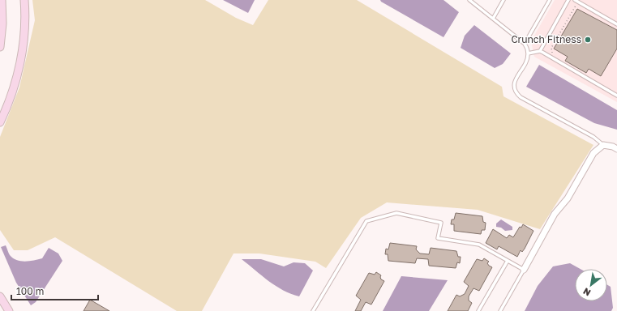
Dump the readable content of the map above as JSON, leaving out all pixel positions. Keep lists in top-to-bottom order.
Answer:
{
  "places": ["Crunch Fitness"],
  "scale_bar": "100 m",
  "north": "bottom left"
}
